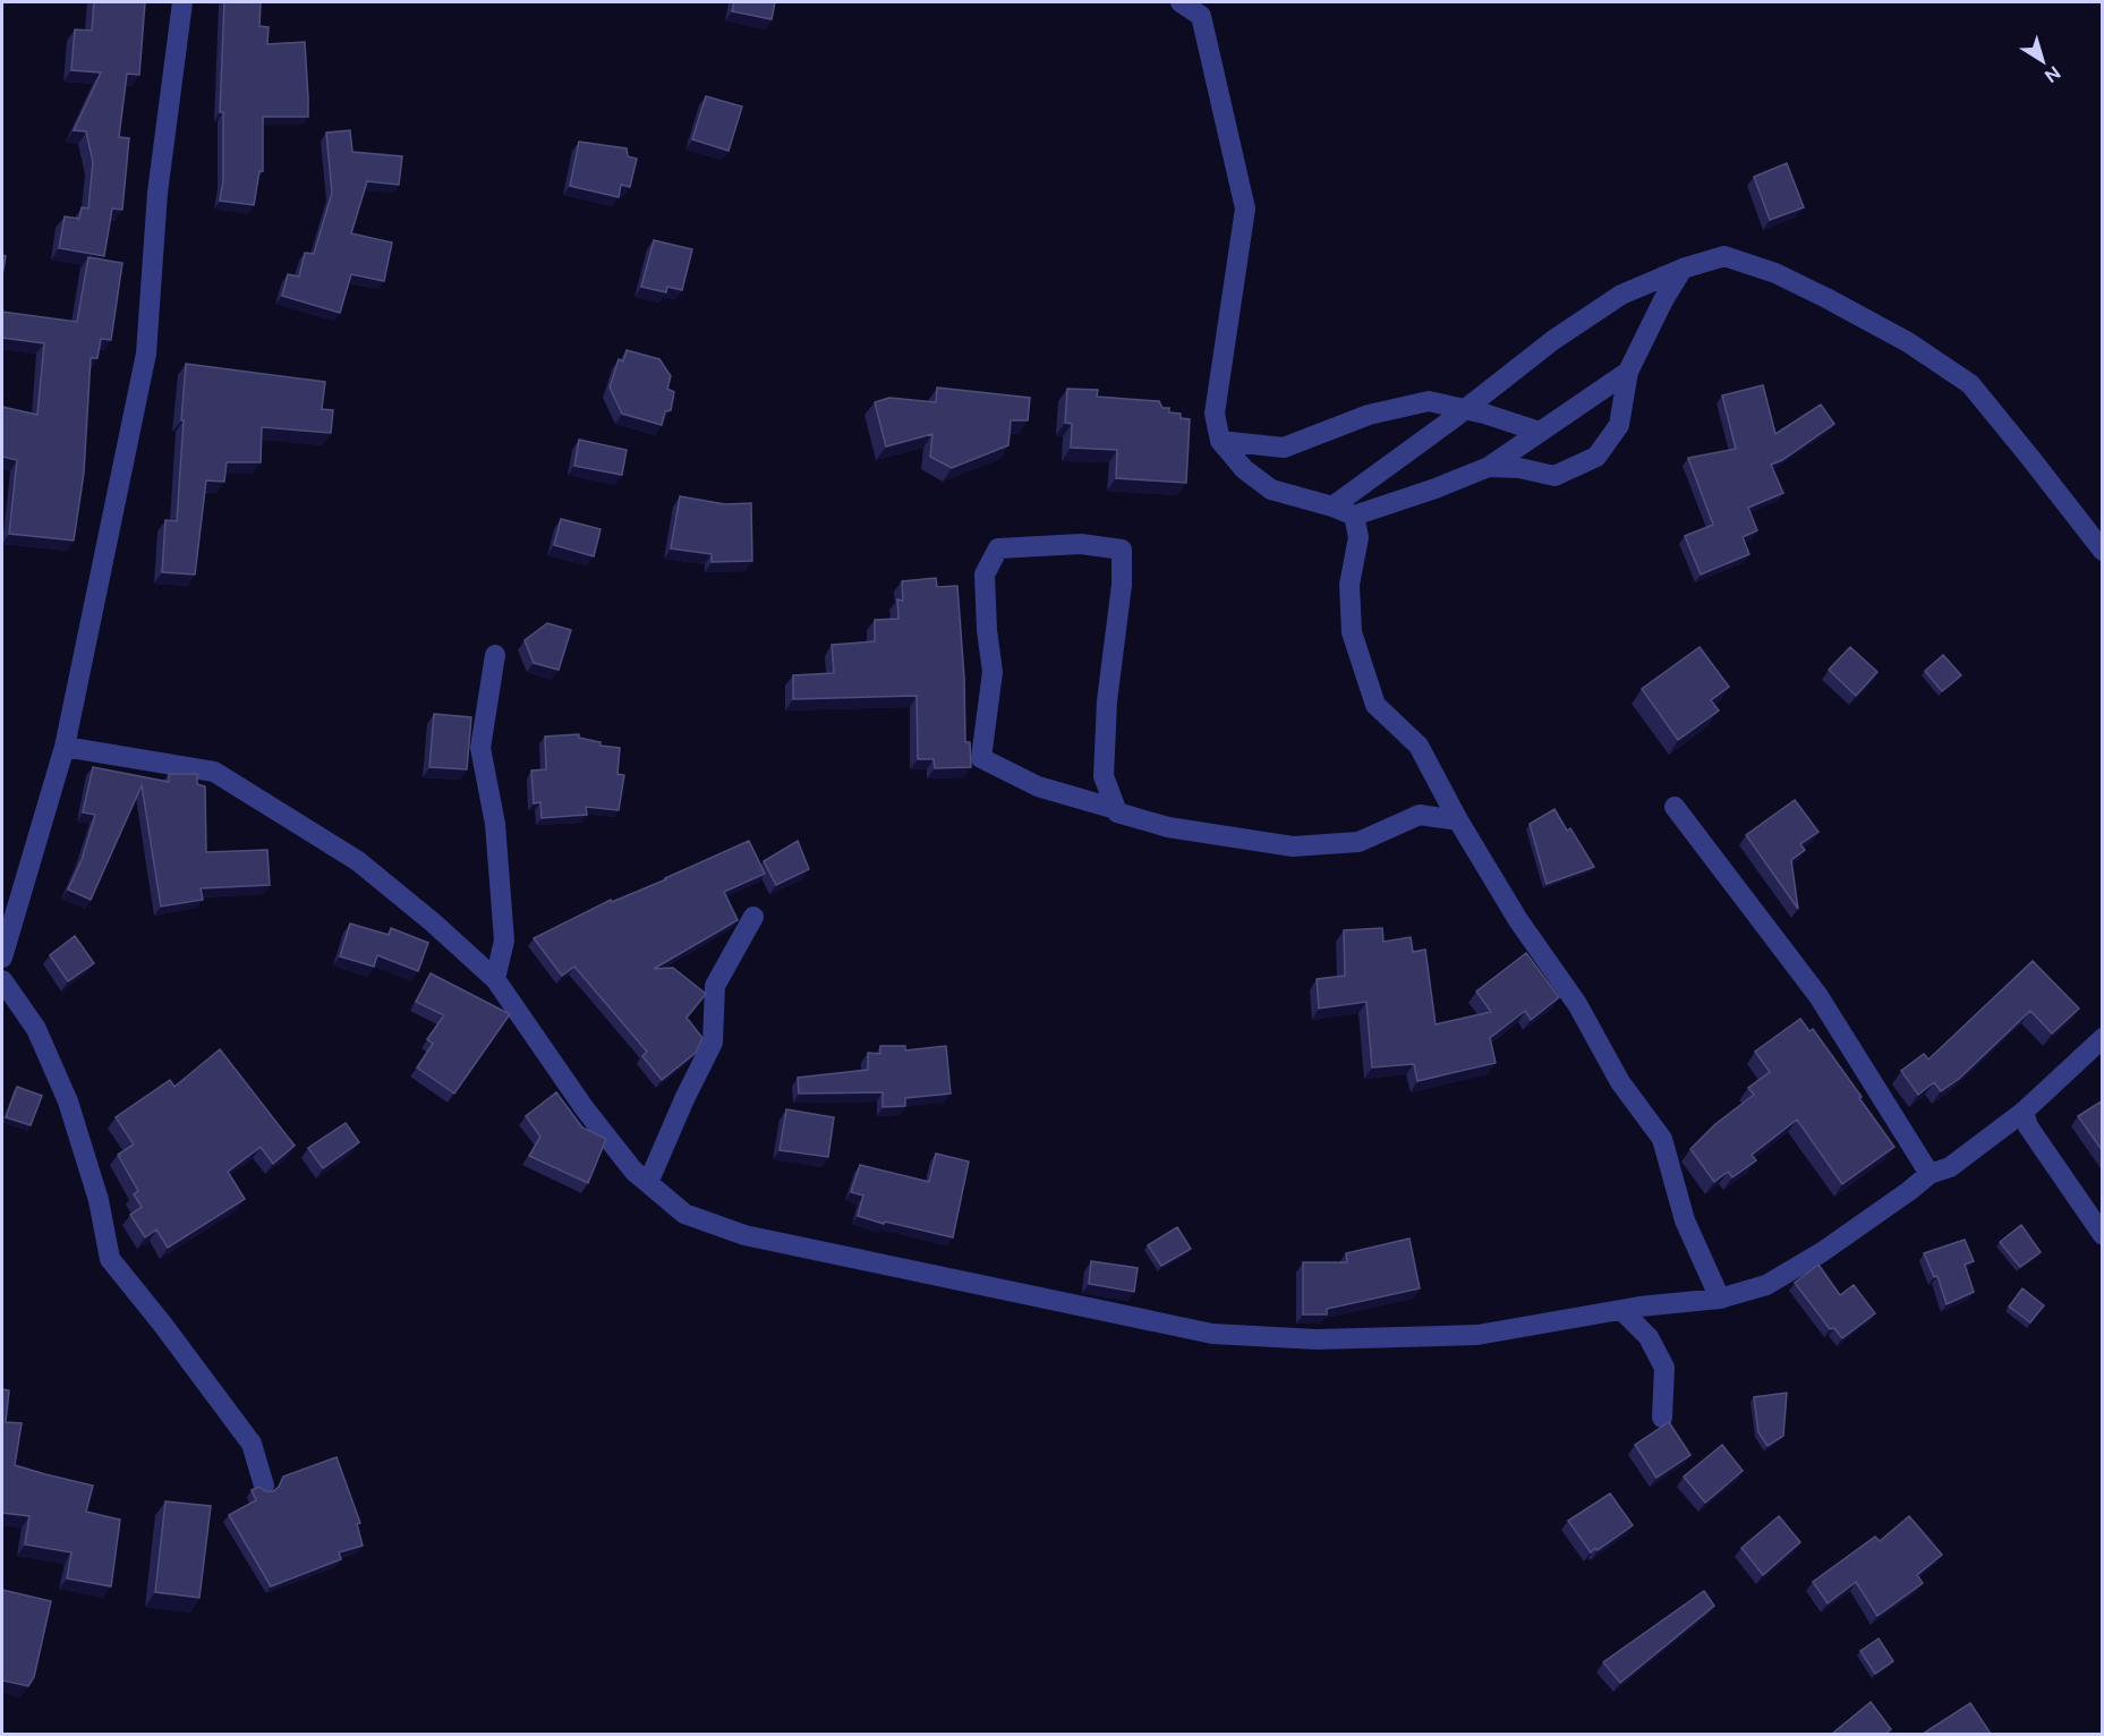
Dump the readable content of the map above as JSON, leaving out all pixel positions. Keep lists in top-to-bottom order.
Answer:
{
  "north": "bottom right"
}
